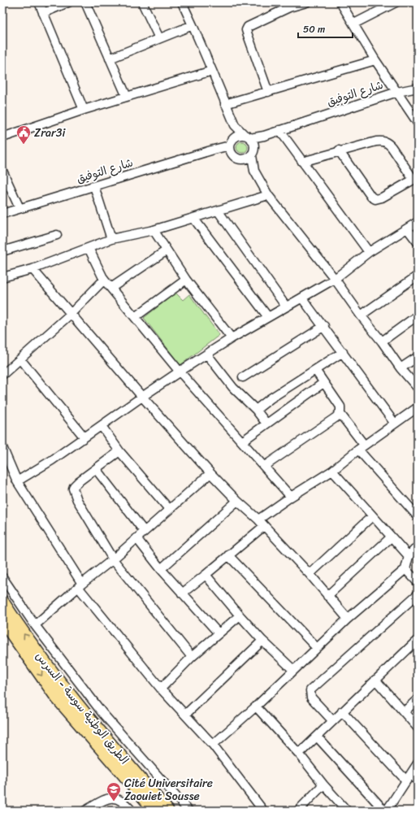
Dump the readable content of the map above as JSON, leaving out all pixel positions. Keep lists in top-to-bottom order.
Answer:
{
  "streets": {
    "highway": ["الطريق الوطنية سوسة - السرس"],
    "street": ["شارع التوفيق"]
  },
  "places": {
    "public building": ["Zrar3i"],
    "school or university": ["Cité Universitaire Zaouiet Sousse"]
  },
  "scale_bar": "50 m"
}
